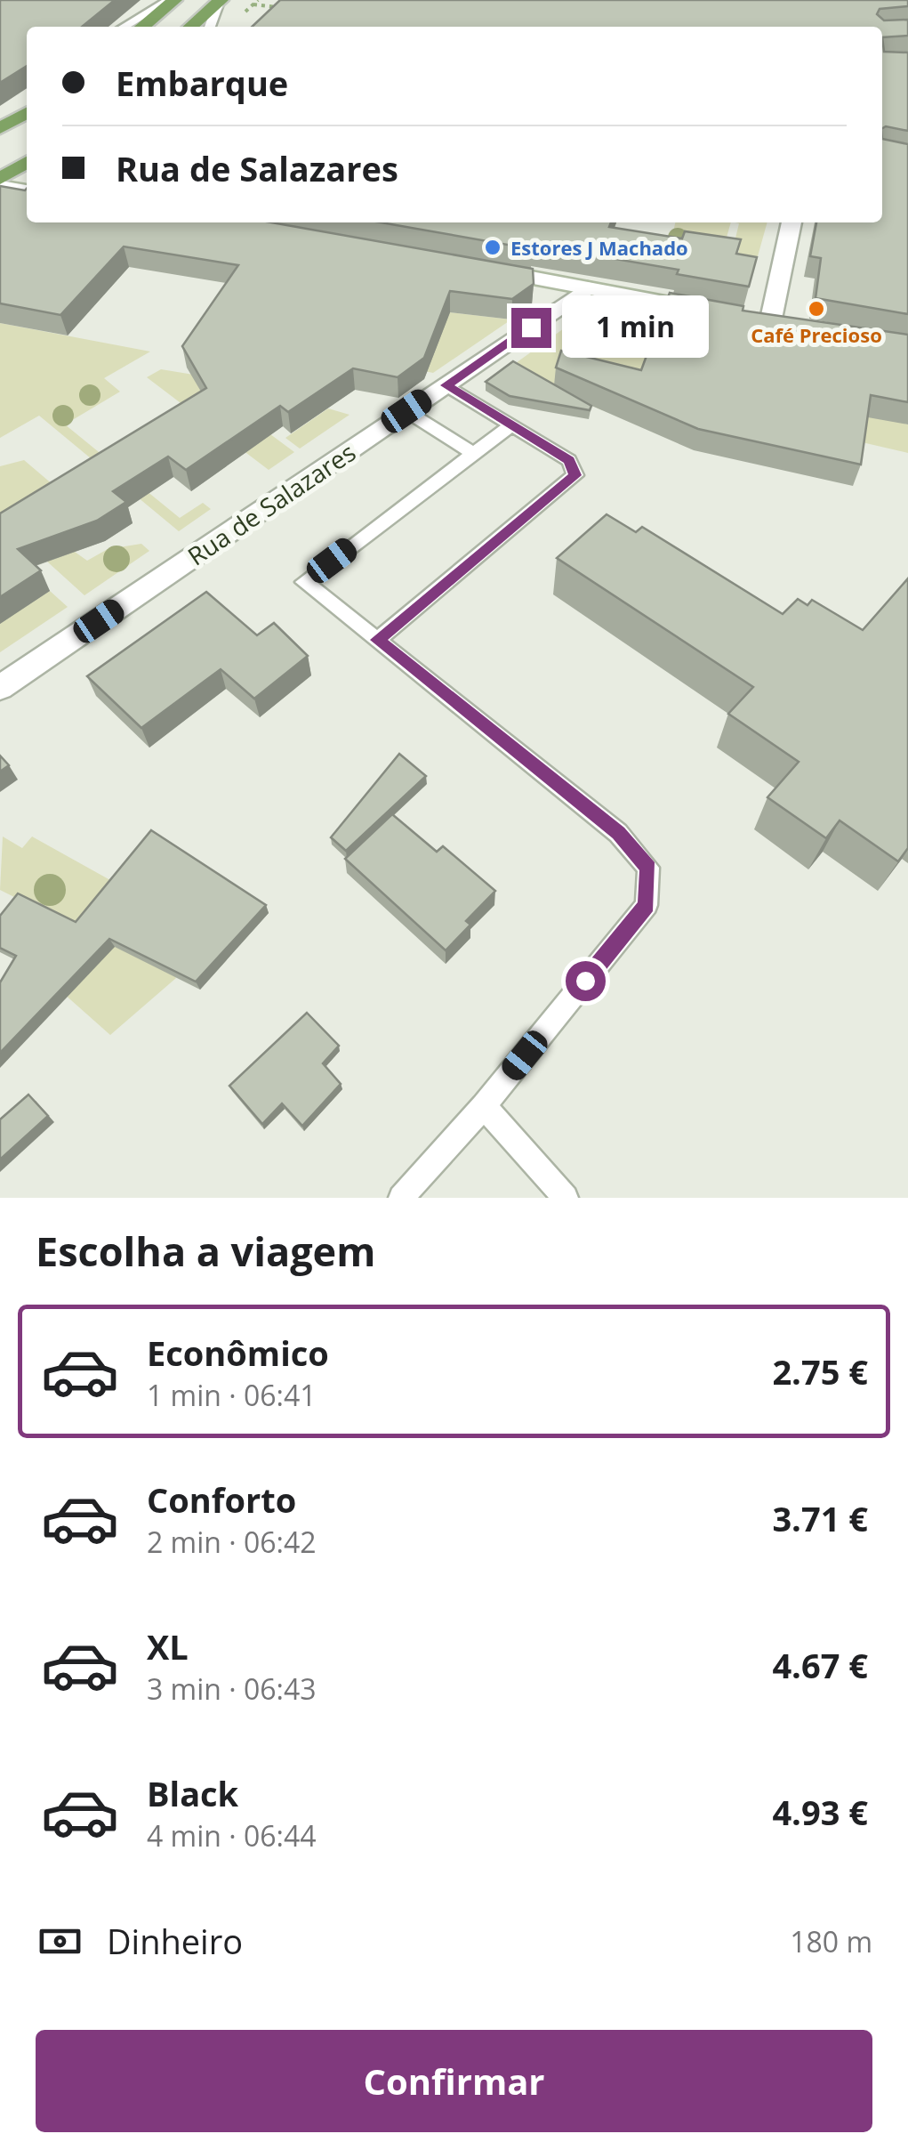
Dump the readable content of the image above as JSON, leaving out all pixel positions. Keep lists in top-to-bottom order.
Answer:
{
  "streets": {
    "street": ["Rua de Salazares"]
  },
  "places": ["Estores J Machado", "Café Precioso"],
  "page": {
    "banner": ["Embarque", "Rua de Salazares"],
    "bubble": "1 min",
    "heading": "Escolha a viagem",
    "list": [
      {
        "name": "Econômico",
        "note": "1 min · 06:41",
        "value": "2.75 €"
      },
      {
        "name": "Conforto",
        "note": "2 min · 06:42",
        "value": "3.71 €"
      },
      {
        "name": "XL",
        "note": "3 min · 06:43",
        "value": "4.67 €"
      },
      {
        "name": "Black",
        "note": "4 min · 06:44",
        "value": "4.93 €"
      }
    ],
    "pay": ["Dinheiro", "180 m"],
    "buttons": "Confirmar"
  }
}
